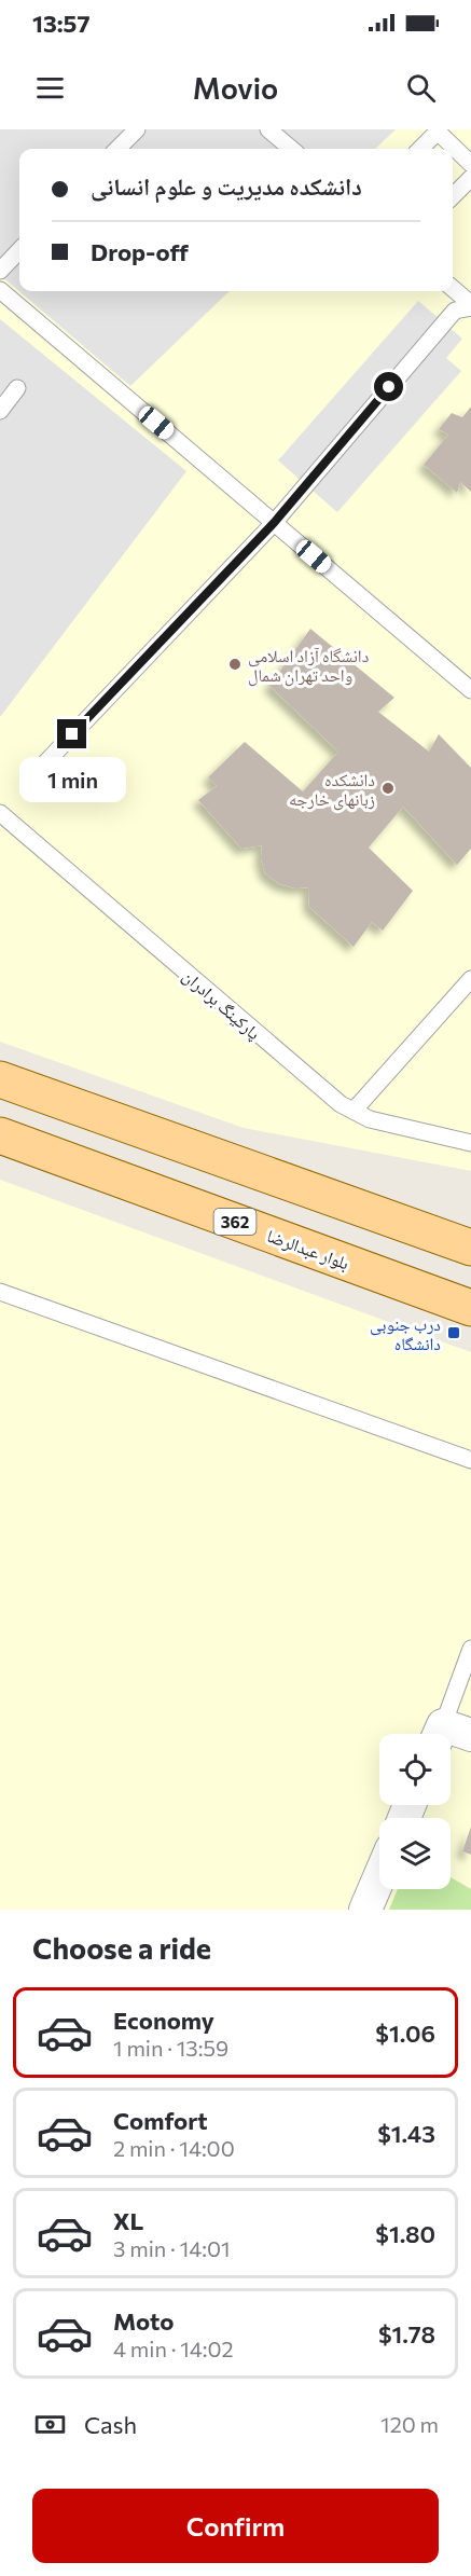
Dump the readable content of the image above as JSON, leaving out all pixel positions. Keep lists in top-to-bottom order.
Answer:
{
  "streets": {
    "main road": ["362", "بلوار عبدالرضا"],
    "lane": ["پارکینگ برادران"]
  },
  "places": {
    "other": ["دانشگاه آزاد اسلامی واحد تهران شمال", "دانشکده زبانهای خارجه"],
    "transit": ["درب جنوبی دانشگاه"]
  },
  "page": {
    "status": "13:57",
    "header": "Movio",
    "banner": ["دانشکده مدیریت و علوم انسانی", "Drop-off"],
    "bubble": "1 min",
    "heading": "Choose a ride",
    "list": [
      {
        "name": "Economy",
        "note": "1 min · 13:59",
        "value": "$1.06"
      },
      {
        "name": "Comfort",
        "note": "2 min · 14:00",
        "value": "$1.43"
      },
      {
        "name": "XL",
        "note": "3 min · 14:01",
        "value": "$1.80"
      },
      {
        "name": "Moto",
        "note": "4 min · 14:02",
        "value": "$1.78"
      }
    ],
    "pay": ["Cash", "120 m"],
    "buttons": "Confirm"
  }
}
